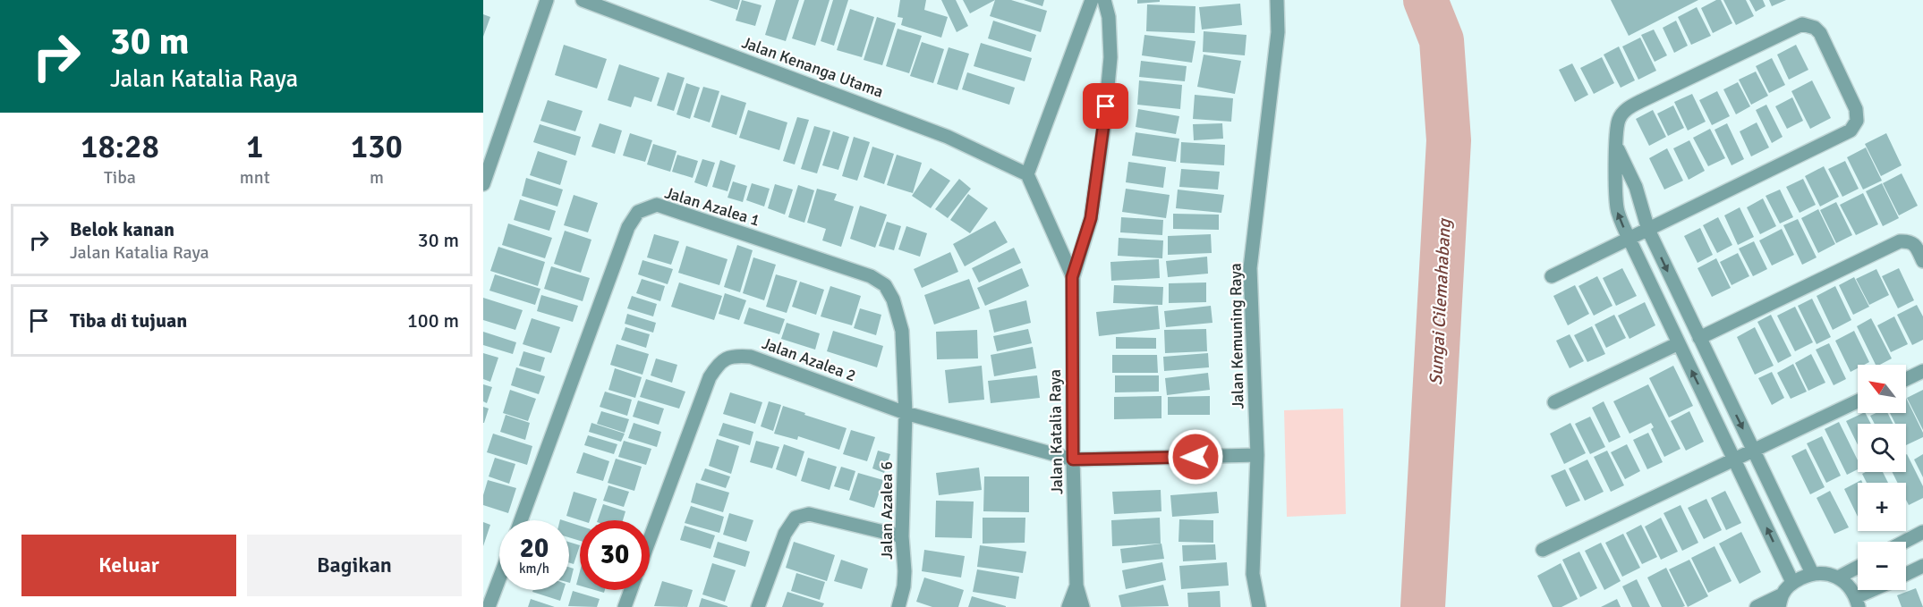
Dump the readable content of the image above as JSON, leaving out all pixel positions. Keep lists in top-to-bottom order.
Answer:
{
  "streets": {
    "street": [
      "Jalan Kenanga Utama",
      "Jalan Azalea 1",
      "Jalan Kemuning Raya",
      "Jalan Azalea 2",
      "Jalan Katalia Raya",
      "Jalan Azalea 6"
    ]
  },
  "crossings": [
    ["Jalan Kenanga Utama", "Jalan Katalia Raya"],
    ["Jalan Azalea 1", "Jalan Azalea 2"],
    ["Jalan Azalea 1", "Jalan Azalea 6"],
    ["Jalan Kemuning Raya", "Jalan Azalea 2"],
    ["Jalan Azalea 2", "Jalan Katalia Raya"],
    ["Jalan Azalea 2", "Jalan Azalea 6"]
  ],
  "water": ["Sungai Cilemahabang"],
  "north": "top left",
  "page": {
    "turn": ["30 m", "Jalan Katalia Raya"],
    "eta": [
      "18:28",
      "Tiba",
      "1",
      "mnt",
      "130",
      "m"
    ],
    "list": [
      {
        "name": "Belok kanan",
        "note": "Jalan Katalia Raya",
        "value": "30 m"
      },
      {
        "name": "Tiba di tujuan",
        "value": "100 m"
      }
    ],
    "map_buttons": ["+", "−"],
    "speed": "20 km/h",
    "limit": "30",
    "buttons": ["Keluar", "Bagikan"]
  }
}
